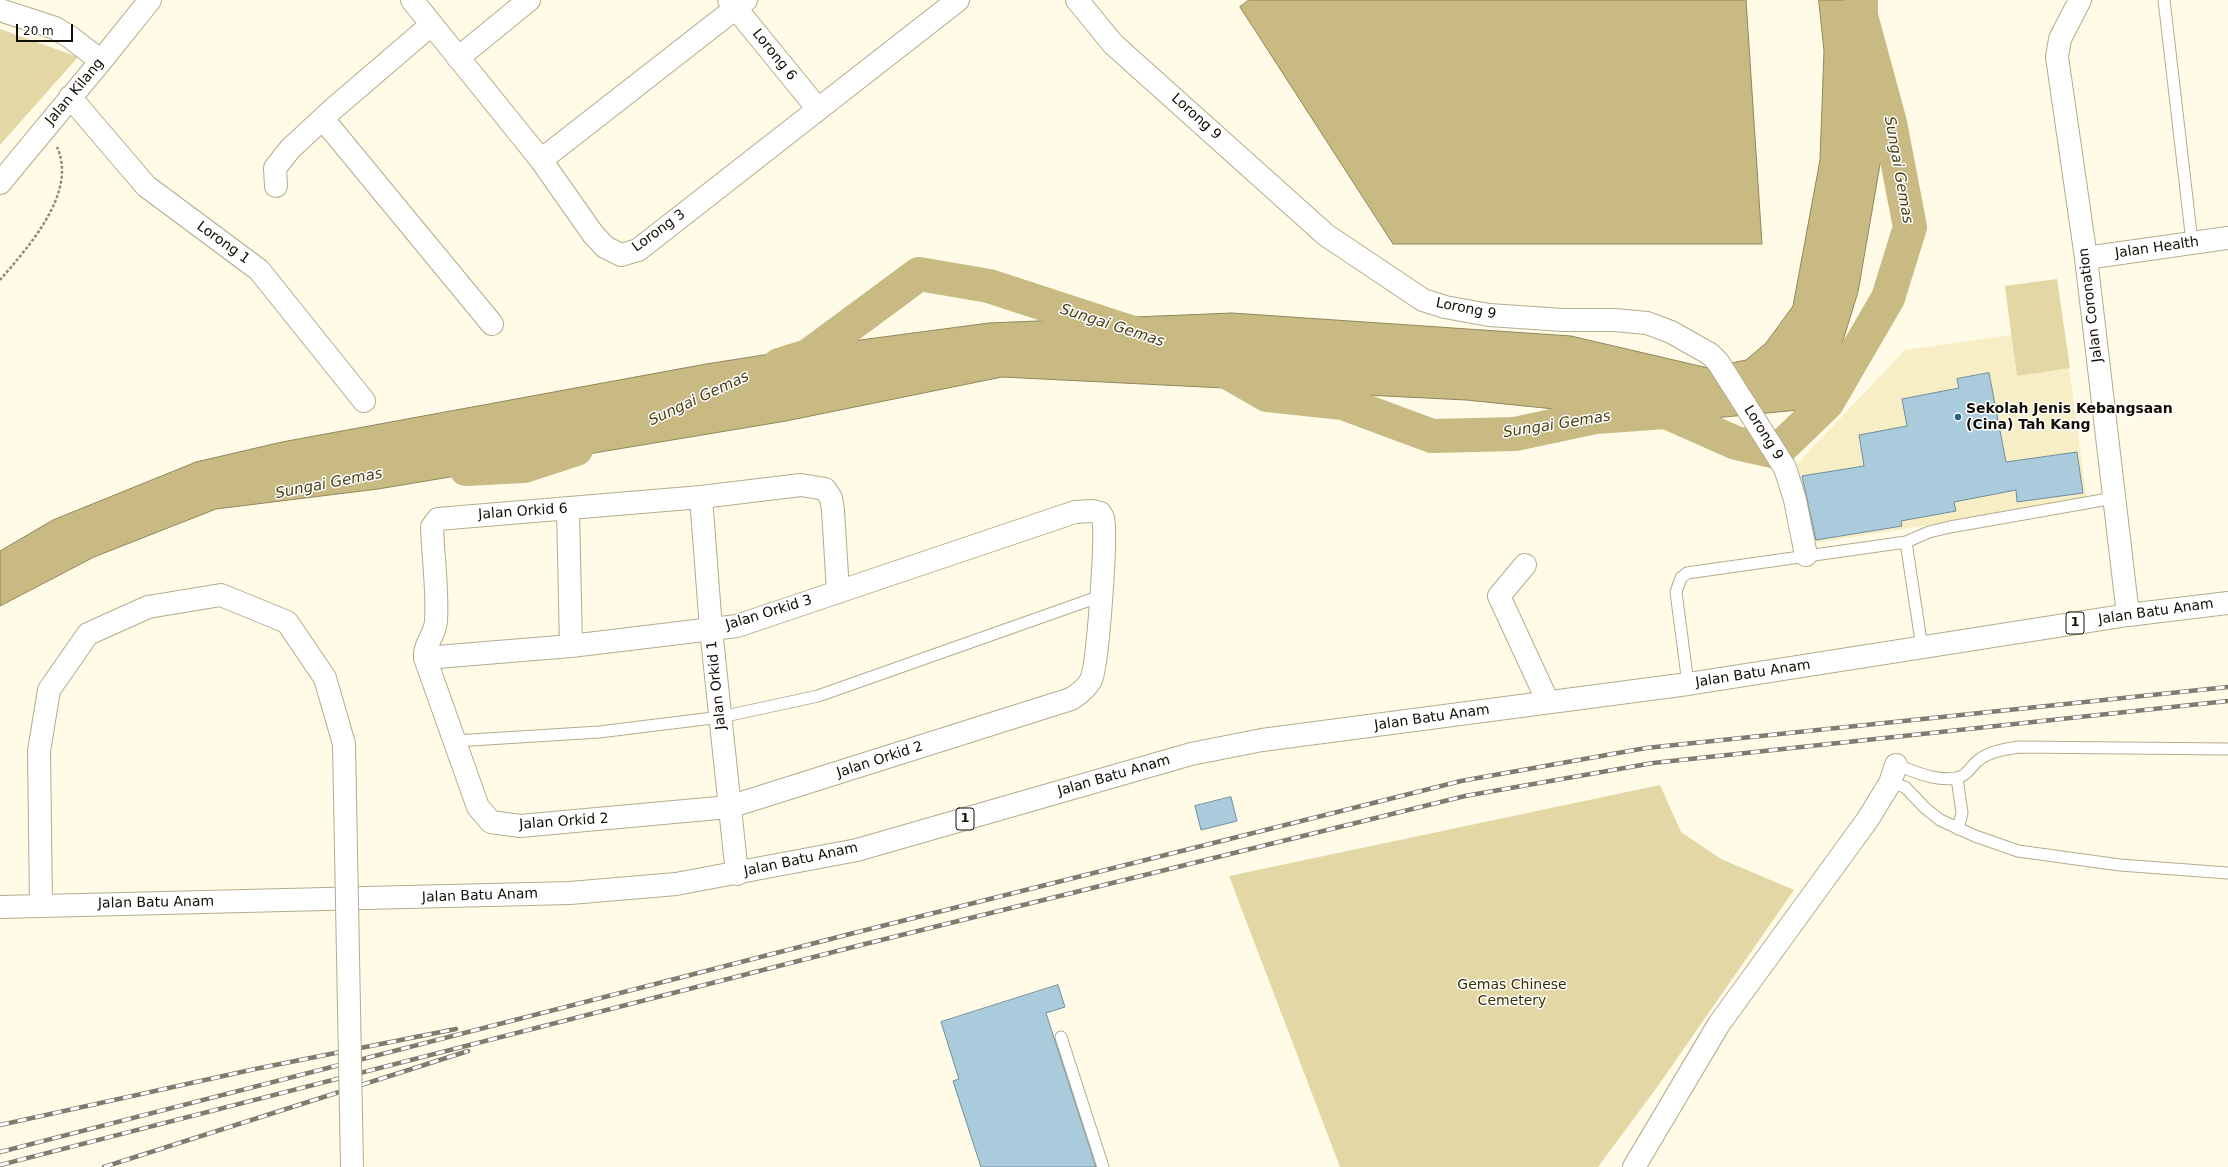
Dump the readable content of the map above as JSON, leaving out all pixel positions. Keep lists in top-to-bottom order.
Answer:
{
  "streets": {
    "main road": [
      "Lorong 6",
      "Jalan Kilang",
      "Lorong 9",
      "Lorong 3",
      "Lorong 1",
      "Jalan Health",
      "Jalan Coronation",
      "Jalan Orkid 6",
      "Jalan Batu Anam",
      "Jalan Orkid 3",
      "1",
      "Jalan Orkid 1",
      "Jalan Orkid 2"
    ]
  },
  "crossings": [
    ["Lorong 6", "Lorong 3"],
    ["Jalan Kilang", "Lorong 1"],
    ["Jalan Health", "Jalan Coronation"],
    ["Jalan Coronation", "Jalan Batu Anam"],
    ["Jalan Orkid 6", "Jalan Orkid 3"],
    ["Jalan Orkid 6", "Jalan Orkid 1"],
    ["Jalan Batu Anam", "Jalan Orkid 1"],
    ["Jalan Orkid 3", "Jalan Orkid 1"],
    ["Jalan Orkid 3", "Jalan Orkid 2"],
    ["Jalan Orkid 1", "Jalan Orkid 2"]
  ],
  "water": ["Sungai Gemas"],
  "parks": ["Gemas Chinese Cemetery"],
  "places": ["Sekolah Jenis Kebangsaan (Cina) Tah Kang"],
  "scale_bar": "20 m"
}
